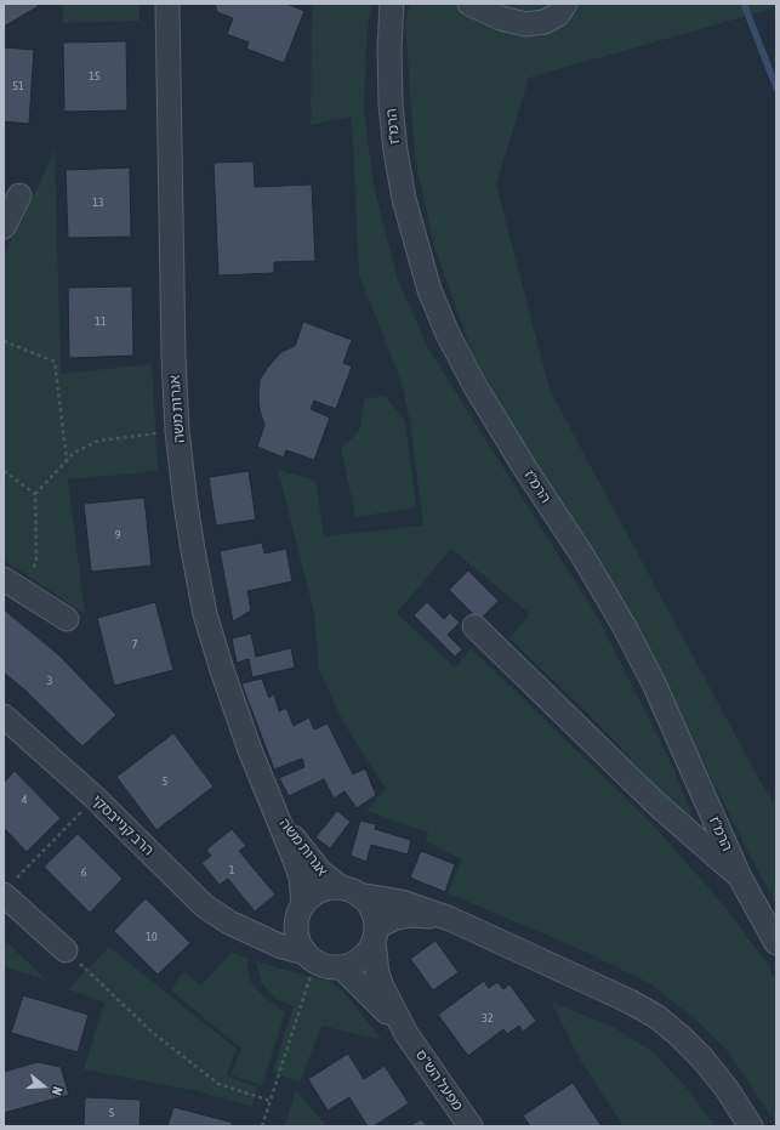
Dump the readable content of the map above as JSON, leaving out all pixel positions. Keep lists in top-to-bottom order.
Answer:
{
  "streets": {
    "street": [
      "הרמ\"ז",
      "אגרות משה",
      "הרב קנייבסקי",
      "מפעל הש\"ס"
    ]
  },
  "crossings": [
    ["אגרות משה", "הרב קנייבסקי"],
    ["אגרות משה", "מפעל הש\"ס"],
    ["הרב קנייבסקי", "מפעל הש\"ס"]
  ],
  "house_numbers": [
    "15",
    "51",
    "13",
    "11",
    "9",
    "7",
    "3",
    "5",
    "4",
    "1",
    "6",
    "10",
    "32",
    "5"
  ],
  "north": "right"
}
